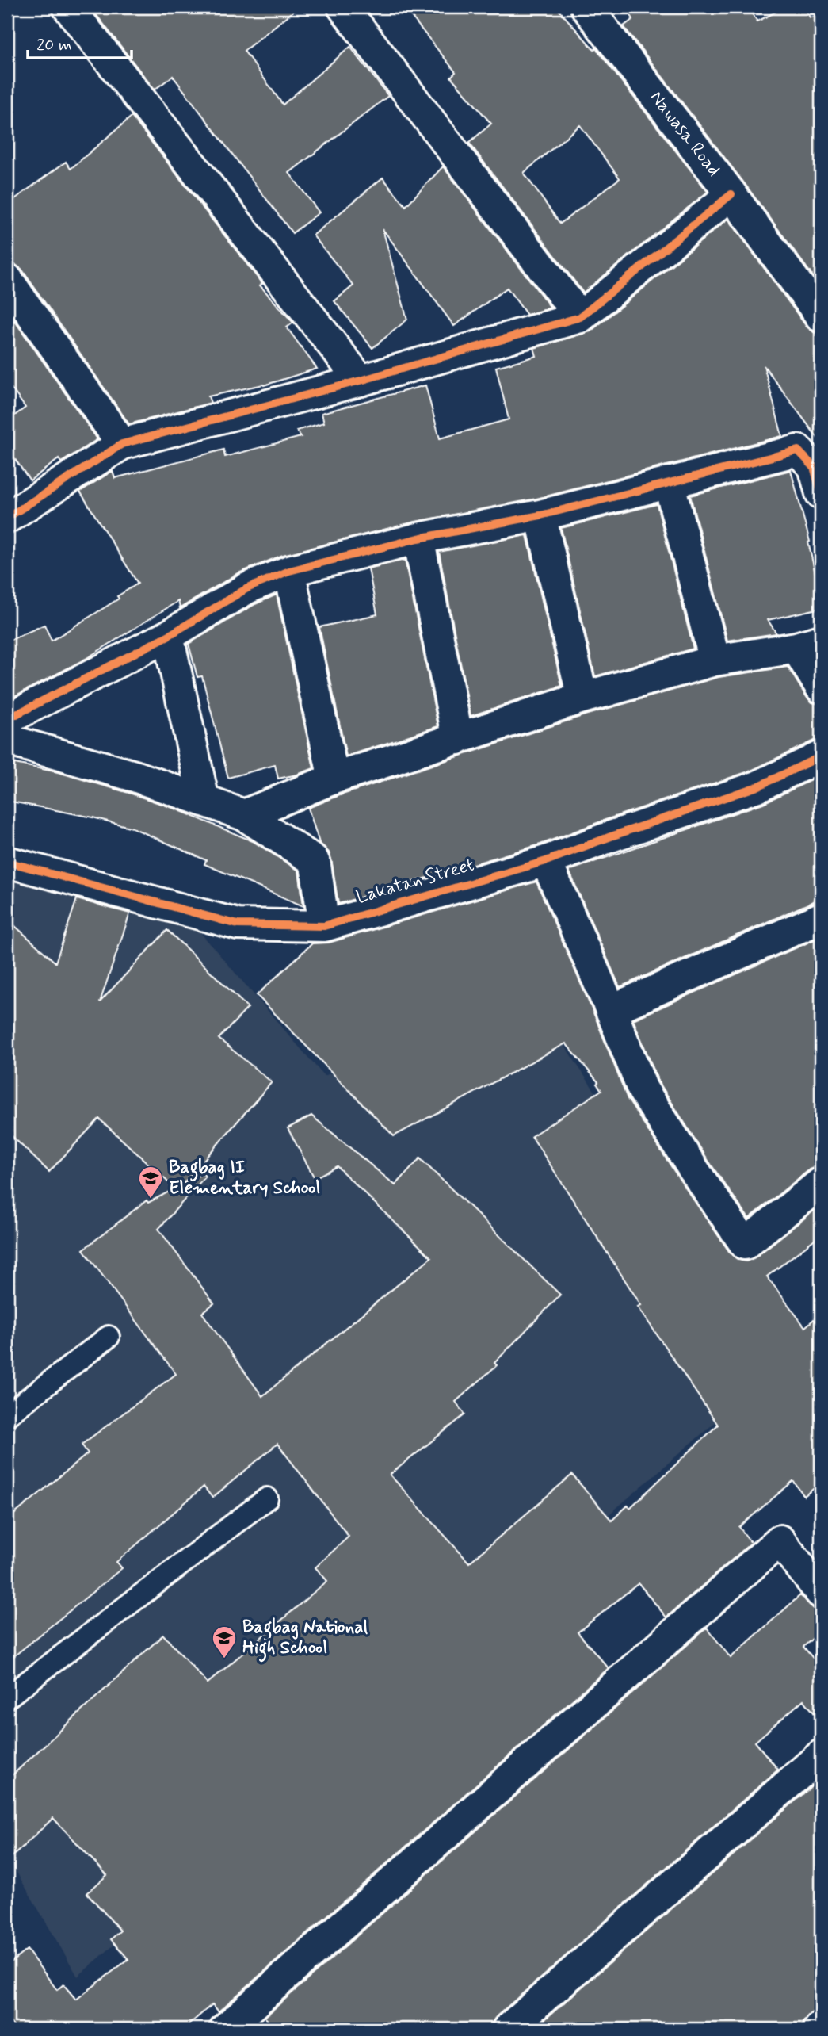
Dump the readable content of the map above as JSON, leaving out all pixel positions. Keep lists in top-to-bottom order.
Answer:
{
  "streets": {
    "street": ["Nawasa Road", "Lakatan Street"]
  },
  "places": {
    "school or university": ["Bagbag II Elementary School", "Bagbag National High School"]
  },
  "scale_bar": "20 m"
}
